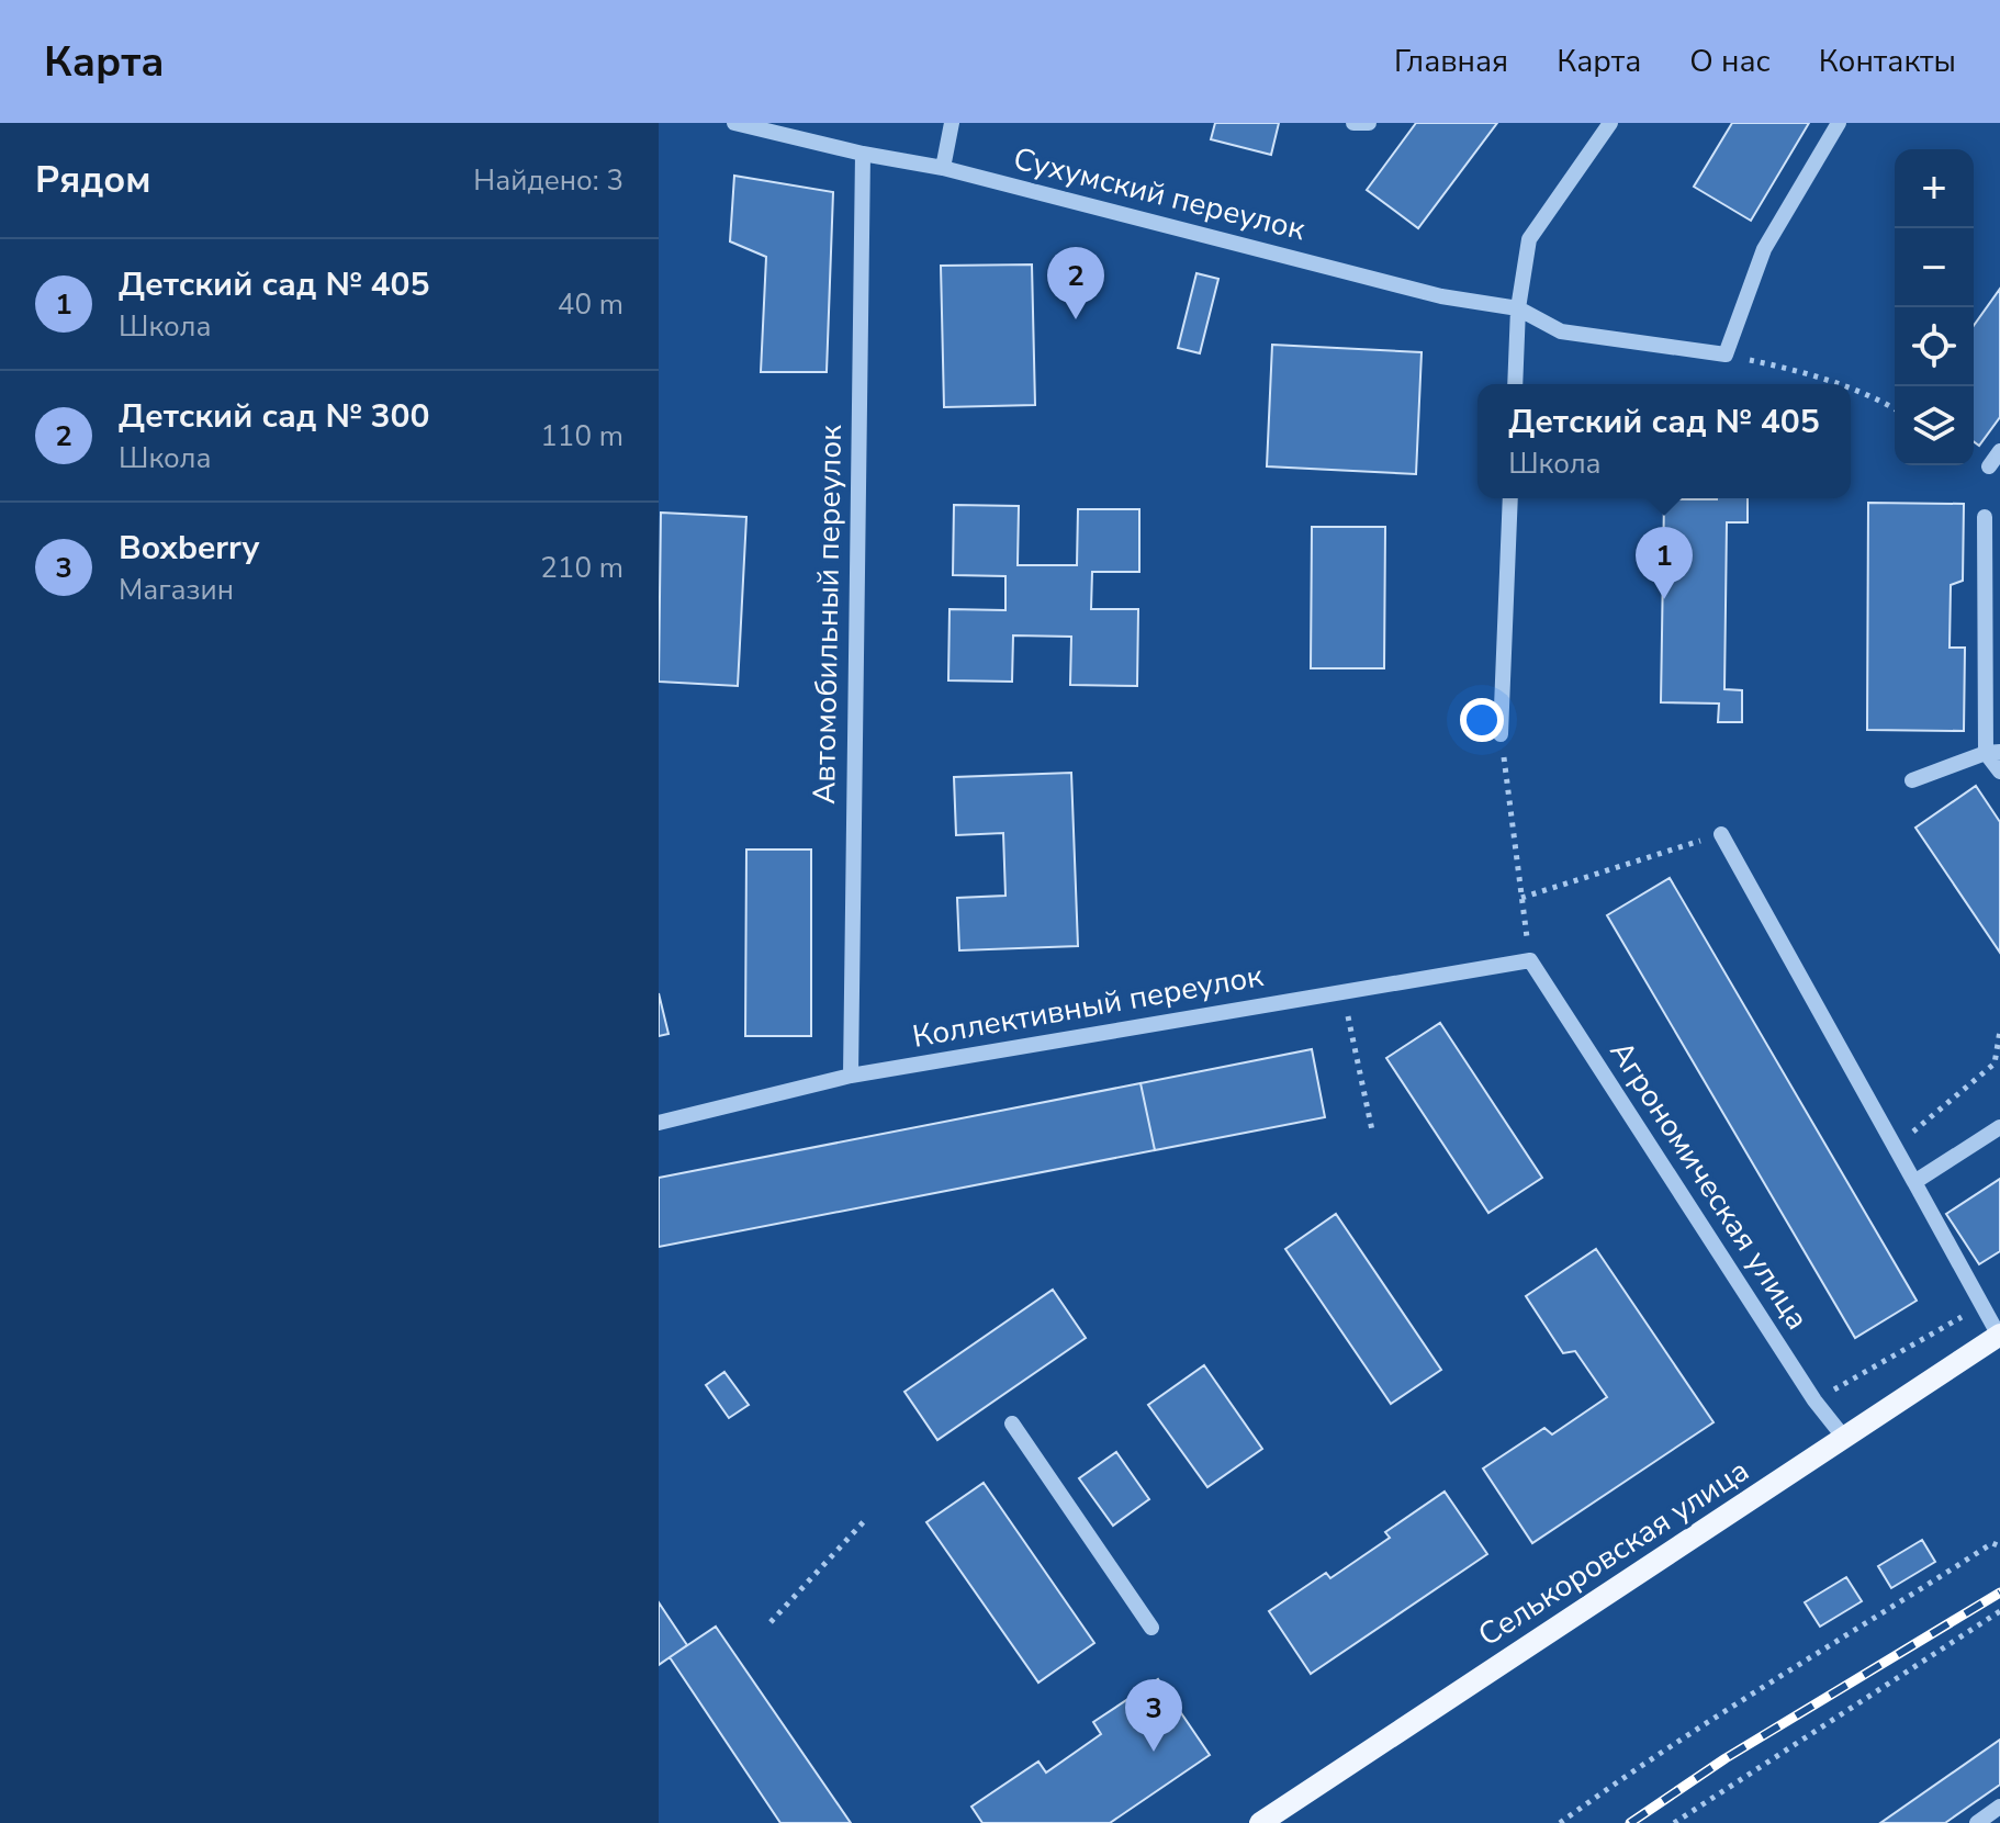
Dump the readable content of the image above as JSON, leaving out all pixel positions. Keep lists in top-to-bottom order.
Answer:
{
  "streets": {
    "main road": ["Селькоровская улица"],
    "street": [
      "Сухумский переулок",
      "Автомобильный переулок",
      "Коллективный переулок",
      "Агрономическая улица"
    ]
  },
  "crossings": [
    ["Сухумский переулок", "Автомобильный переулок"],
    ["Автомобильный переулок", "Коллективный переулок"],
    ["Коллективный переулок", "Агрономическая улица"],
    ["Агрономическая улица", "Селькоровская улица"]
  ],
  "page": {
    "header": "Карта",
    "nav": [
      "Главная",
      "Карта",
      "О нас",
      "Контакты"
    ],
    "heading": ["Рядом", "Найдено: 3"],
    "map_buttons": ["+", "−"],
    "list": [
      {
        "mark": "1",
        "name": "Детский сад № 405",
        "note": "Школа",
        "value": "40 m"
      },
      {
        "mark": "2",
        "name": "Детский сад № 300",
        "note": "Школа",
        "value": "110 m"
      },
      {
        "mark": "3",
        "name": "Boxberry",
        "note": "Магазин",
        "value": "210 m"
      }
    ],
    "pins": ["2", "1", "3"],
    "popup": ["Детский сад № 405", "Школа"]
  }
}
